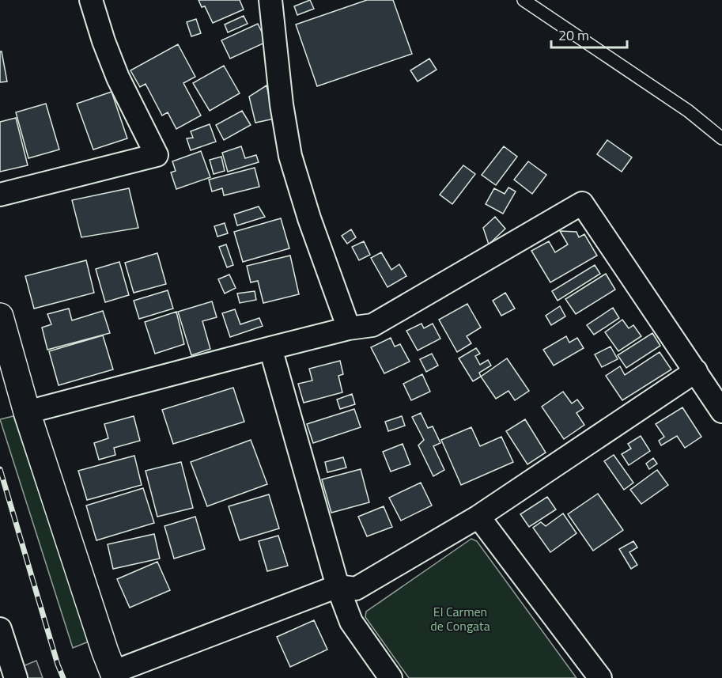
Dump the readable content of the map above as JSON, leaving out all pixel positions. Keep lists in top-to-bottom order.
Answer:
{
  "parks": ["El Carmen de Congata"],
  "scale_bar": "20 m"
}
